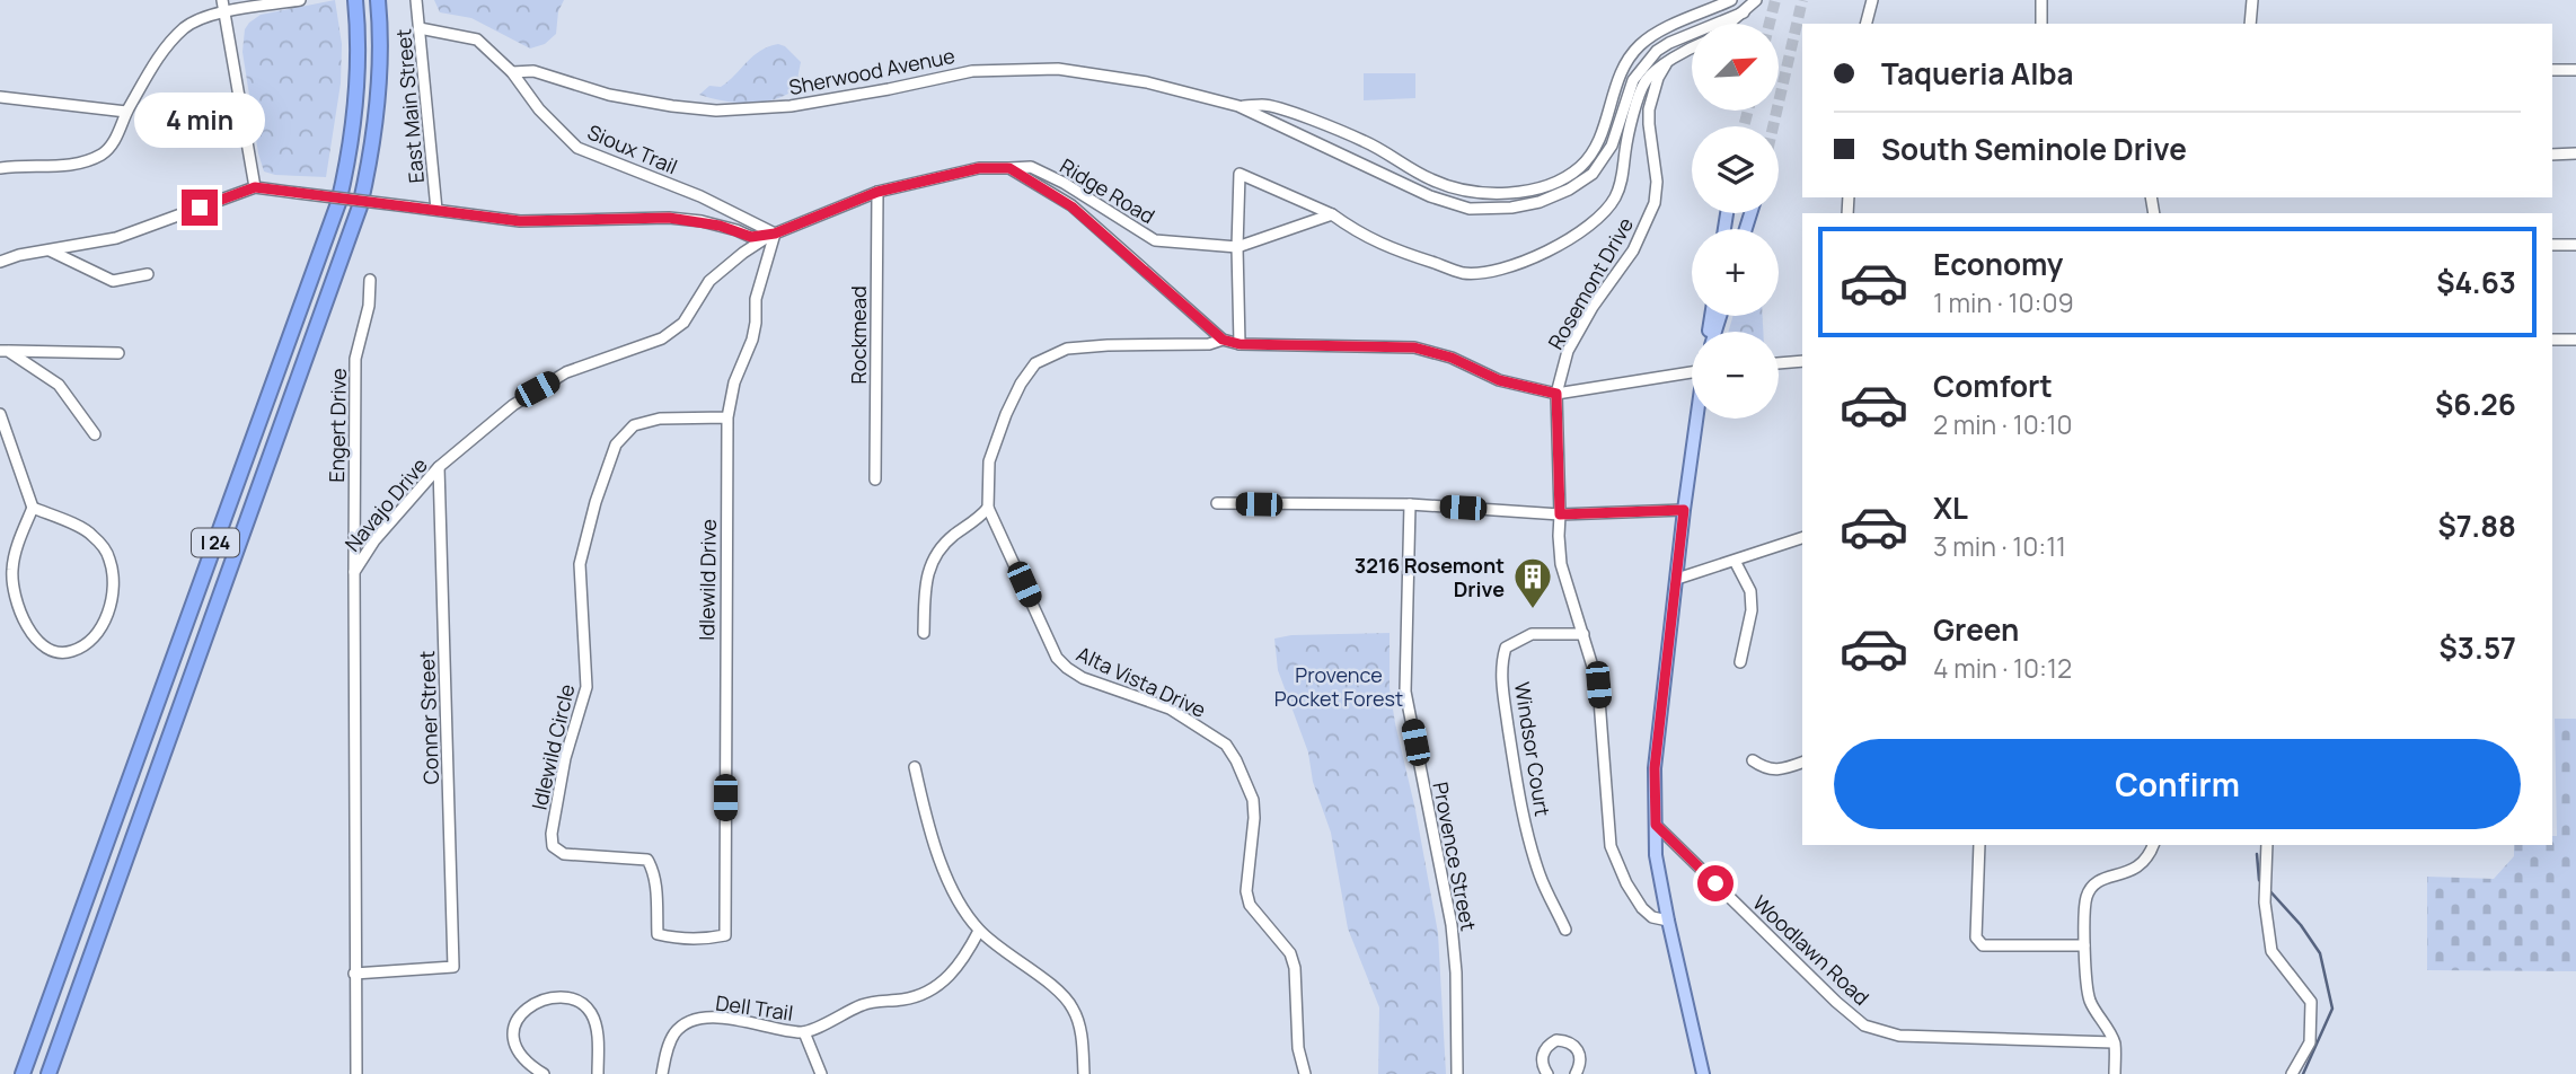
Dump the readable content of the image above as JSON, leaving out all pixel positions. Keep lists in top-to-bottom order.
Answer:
{
  "streets": {
    "highway": ["I 24"],
    "street": [
      "Sherwood Avenue",
      "East Main Street",
      "Sioux Trail",
      "Ridge Road",
      "Rosemont Drive",
      "Rockmead",
      "Engert Drive",
      "Navajo Drive",
      "Idlewild Drive",
      "Alta Vista Drive",
      "Conner Street",
      "Idlewild Circle",
      "Windsor Court",
      "Provence Street",
      "Woodlawn Road",
      "Dell Trail"
    ]
  },
  "crossings": [
    ["Sherwood Avenue", "Sioux Trail"],
    ["East Main Street", "Sioux Trail"],
    ["Sioux Trail", "Navajo Drive"],
    ["Sioux Trail", "Idlewild Drive"],
    ["Ridge Road", "Rockmead"],
    ["Ridge Road", "Navajo Drive"],
    ["Rosemont Drive", "Windsor Court"],
    ["Rockmead", "Navajo Drive"],
    ["Engert Drive", "Navajo Drive"],
    ["Navajo Drive", "Idlewild Drive"],
    ["Navajo Drive", "Conner Street"],
    ["Idlewild Drive", "Idlewild Circle"]
  ],
  "parks": ["Provence Pocket Forest"],
  "places": {
    "building": ["3216 Rosemont Drive"]
  },
  "north": "top right",
  "page": {
    "map_buttons": ["+", "−"],
    "banner": ["Taqueria Alba", "South Seminole Drive"],
    "bubble": "4 min",
    "list": [
      {
        "name": "Economy",
        "note": "1 min · 10:09",
        "value": "$4.63"
      },
      {
        "name": "Comfort",
        "note": "2 min · 10:10",
        "value": "$6.26"
      },
      {
        "name": "XL",
        "note": "3 min · 10:11",
        "value": "$7.88"
      },
      {
        "name": "Green",
        "note": "4 min · 10:12",
        "value": "$3.57"
      }
    ],
    "buttons": "Confirm"
  }
}
